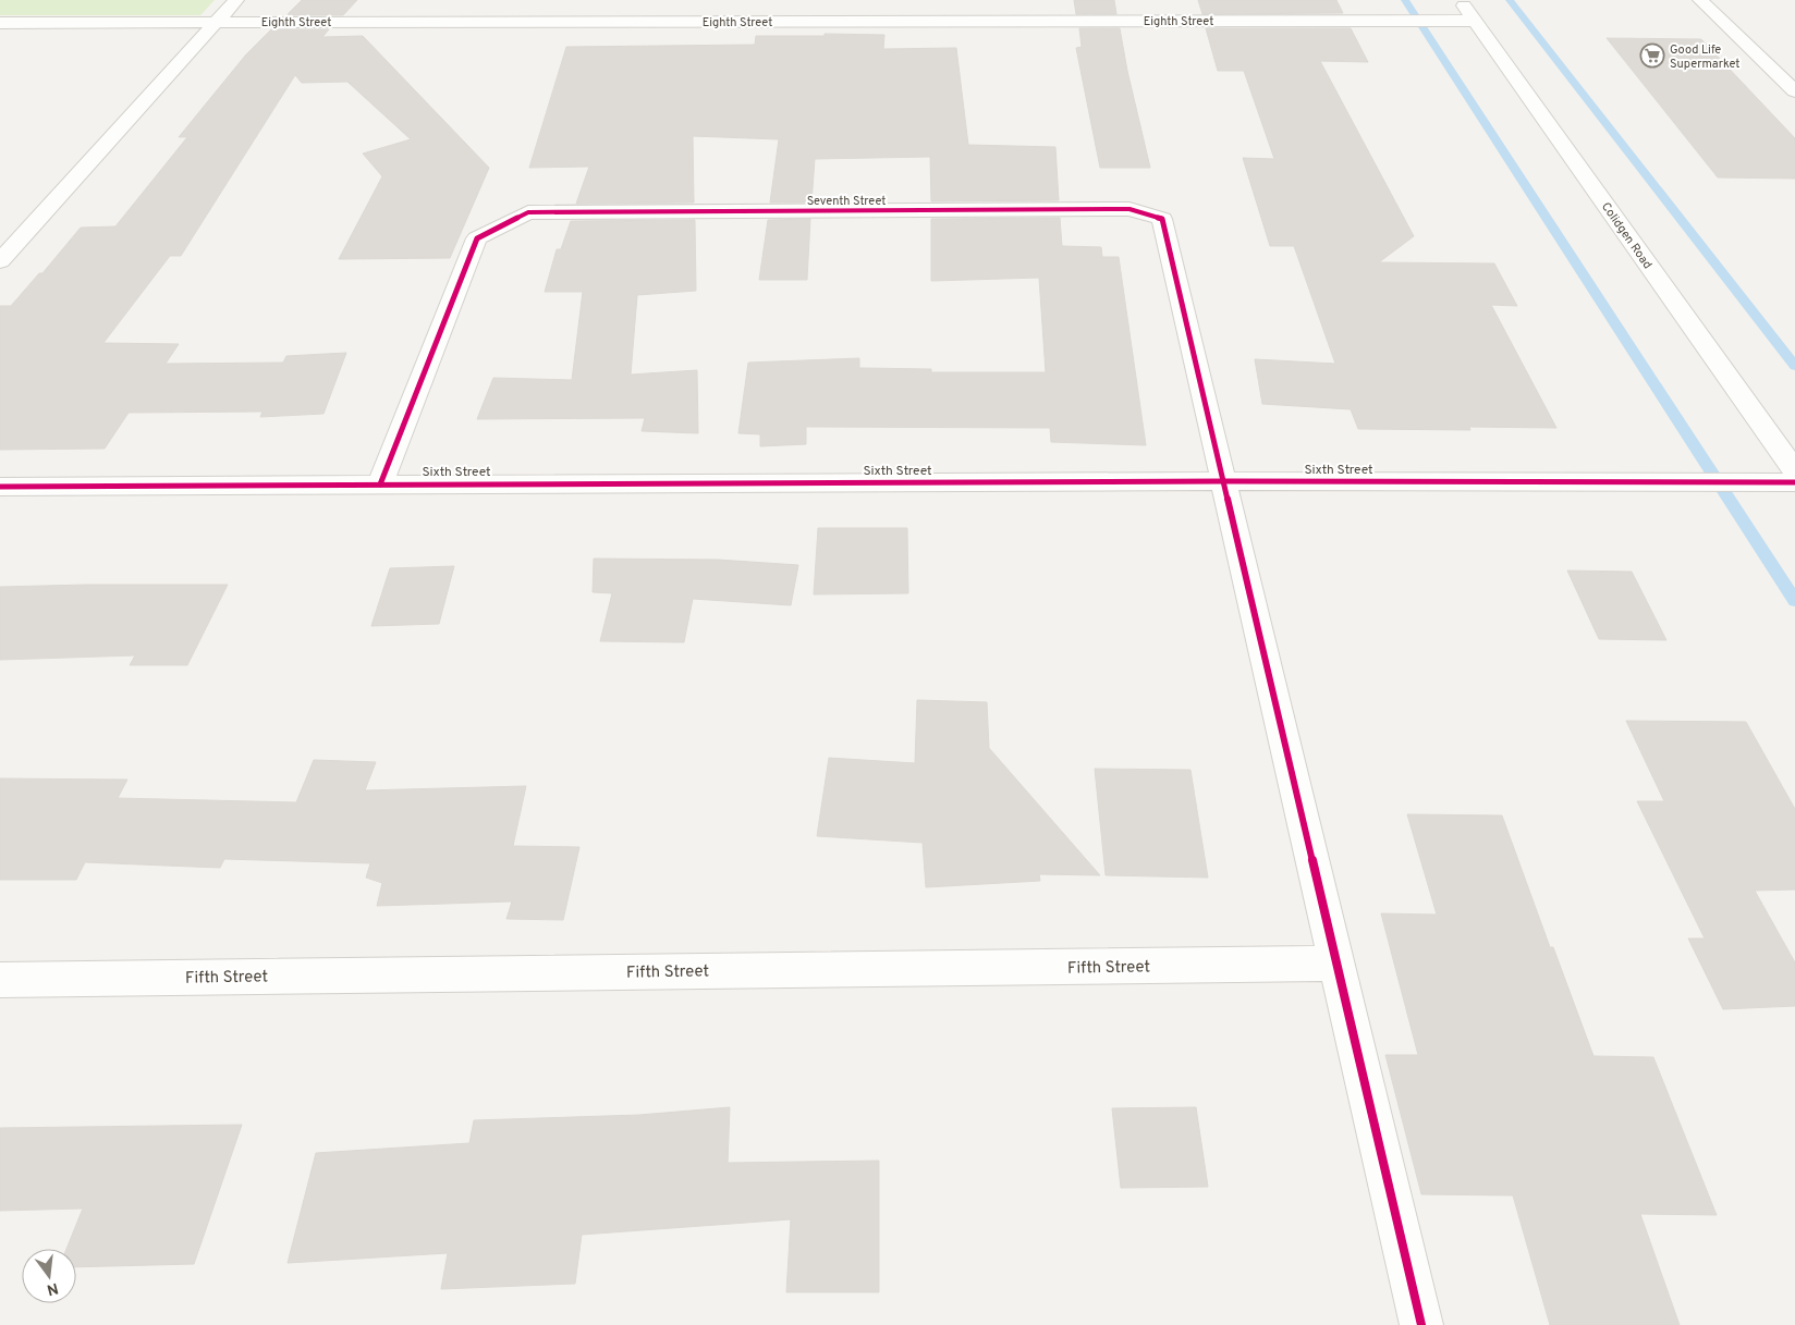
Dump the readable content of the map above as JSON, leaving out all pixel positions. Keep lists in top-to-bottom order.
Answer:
{
  "streets": {
    "street": [
      "Eighth Street",
      "Seventh Street",
      "Colidgen Road",
      "Sixth Street",
      "Fifth Street"
    ]
  },
  "crossings": [
    ["Eighth Street", "Colidgen Road"],
    ["Seventh Street", "Sixth Street"]
  ],
  "places": {
    "supermarket": ["Good Life Supermarket"]
  },
  "north": "bottom"
}
